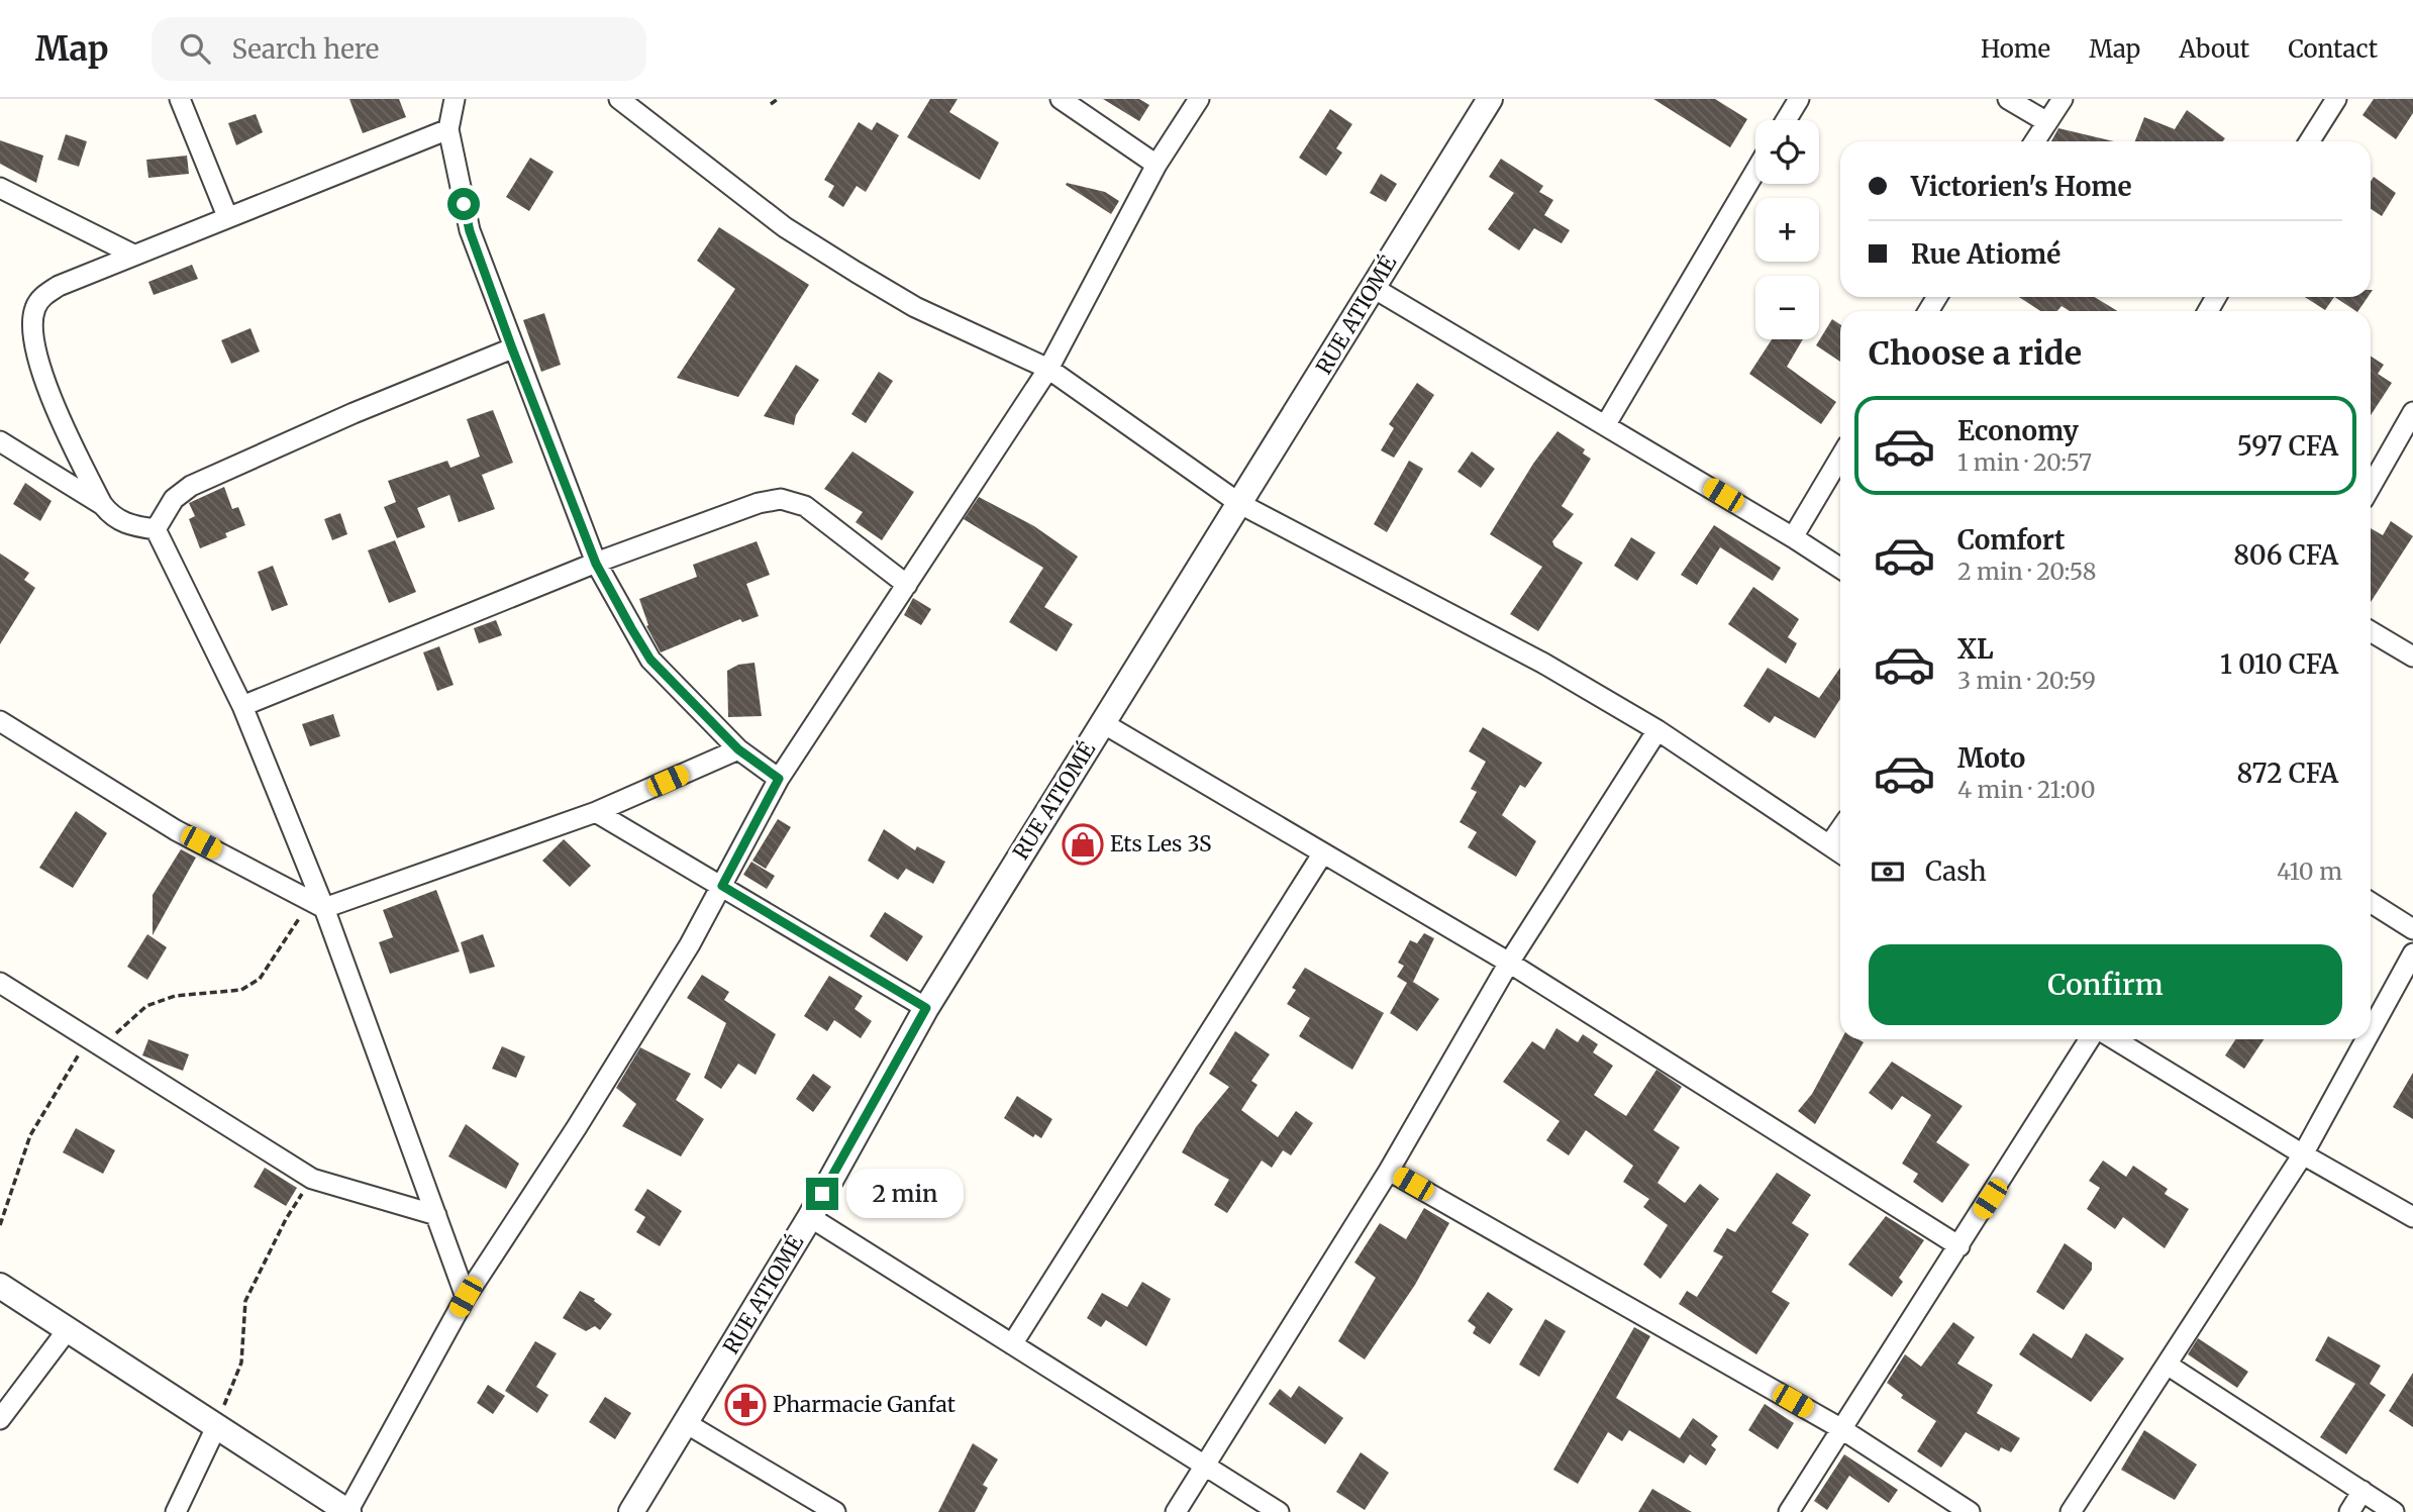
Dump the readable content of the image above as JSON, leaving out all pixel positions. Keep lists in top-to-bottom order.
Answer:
{
  "streets": {
    "street": ["RUE ATIOMÉ"]
  },
  "places": {
    "shop": ["Ets Les 3S"],
    "pharmacy": ["Pharmacie Ganfat"]
  },
  "page": {
    "header": "Map",
    "search": "Search here",
    "nav": [
      "Home",
      "Map",
      "About",
      "Contact"
    ],
    "map_buttons": ["+", "−"],
    "banner": ["Victorien's Home", "Rue Atiomé"],
    "heading": "Choose a ride",
    "list": [
      {
        "name": "Economy",
        "note": "1 min · 20:57",
        "value": "597 CFA"
      },
      {
        "name": "Comfort",
        "note": "2 min · 20:58",
        "value": "806 CFA"
      },
      {
        "name": "XL",
        "note": "3 min · 20:59",
        "value": "1 010 CFA"
      },
      {
        "name": "Moto",
        "note": "4 min · 21:00",
        "value": "872 CFA"
      }
    ],
    "pay": ["Cash", "410 m"],
    "buttons": "Confirm",
    "bubble": "2 min"
  }
}
